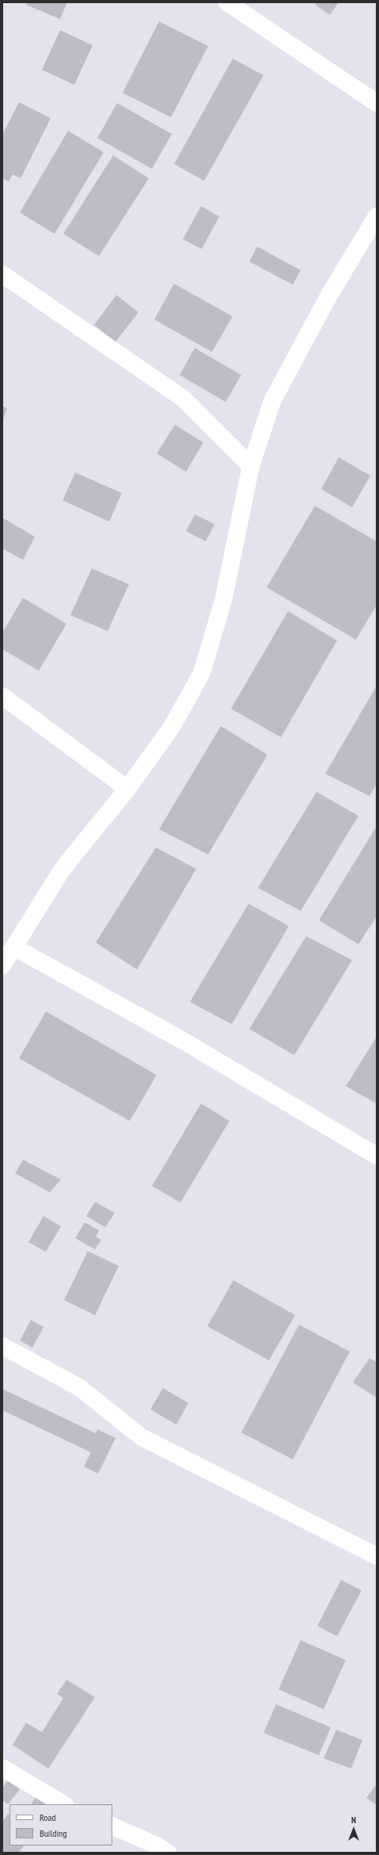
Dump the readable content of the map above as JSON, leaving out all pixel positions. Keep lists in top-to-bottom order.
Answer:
{
  "legend": ["Road", "Building"],
  "north": "top"
}
